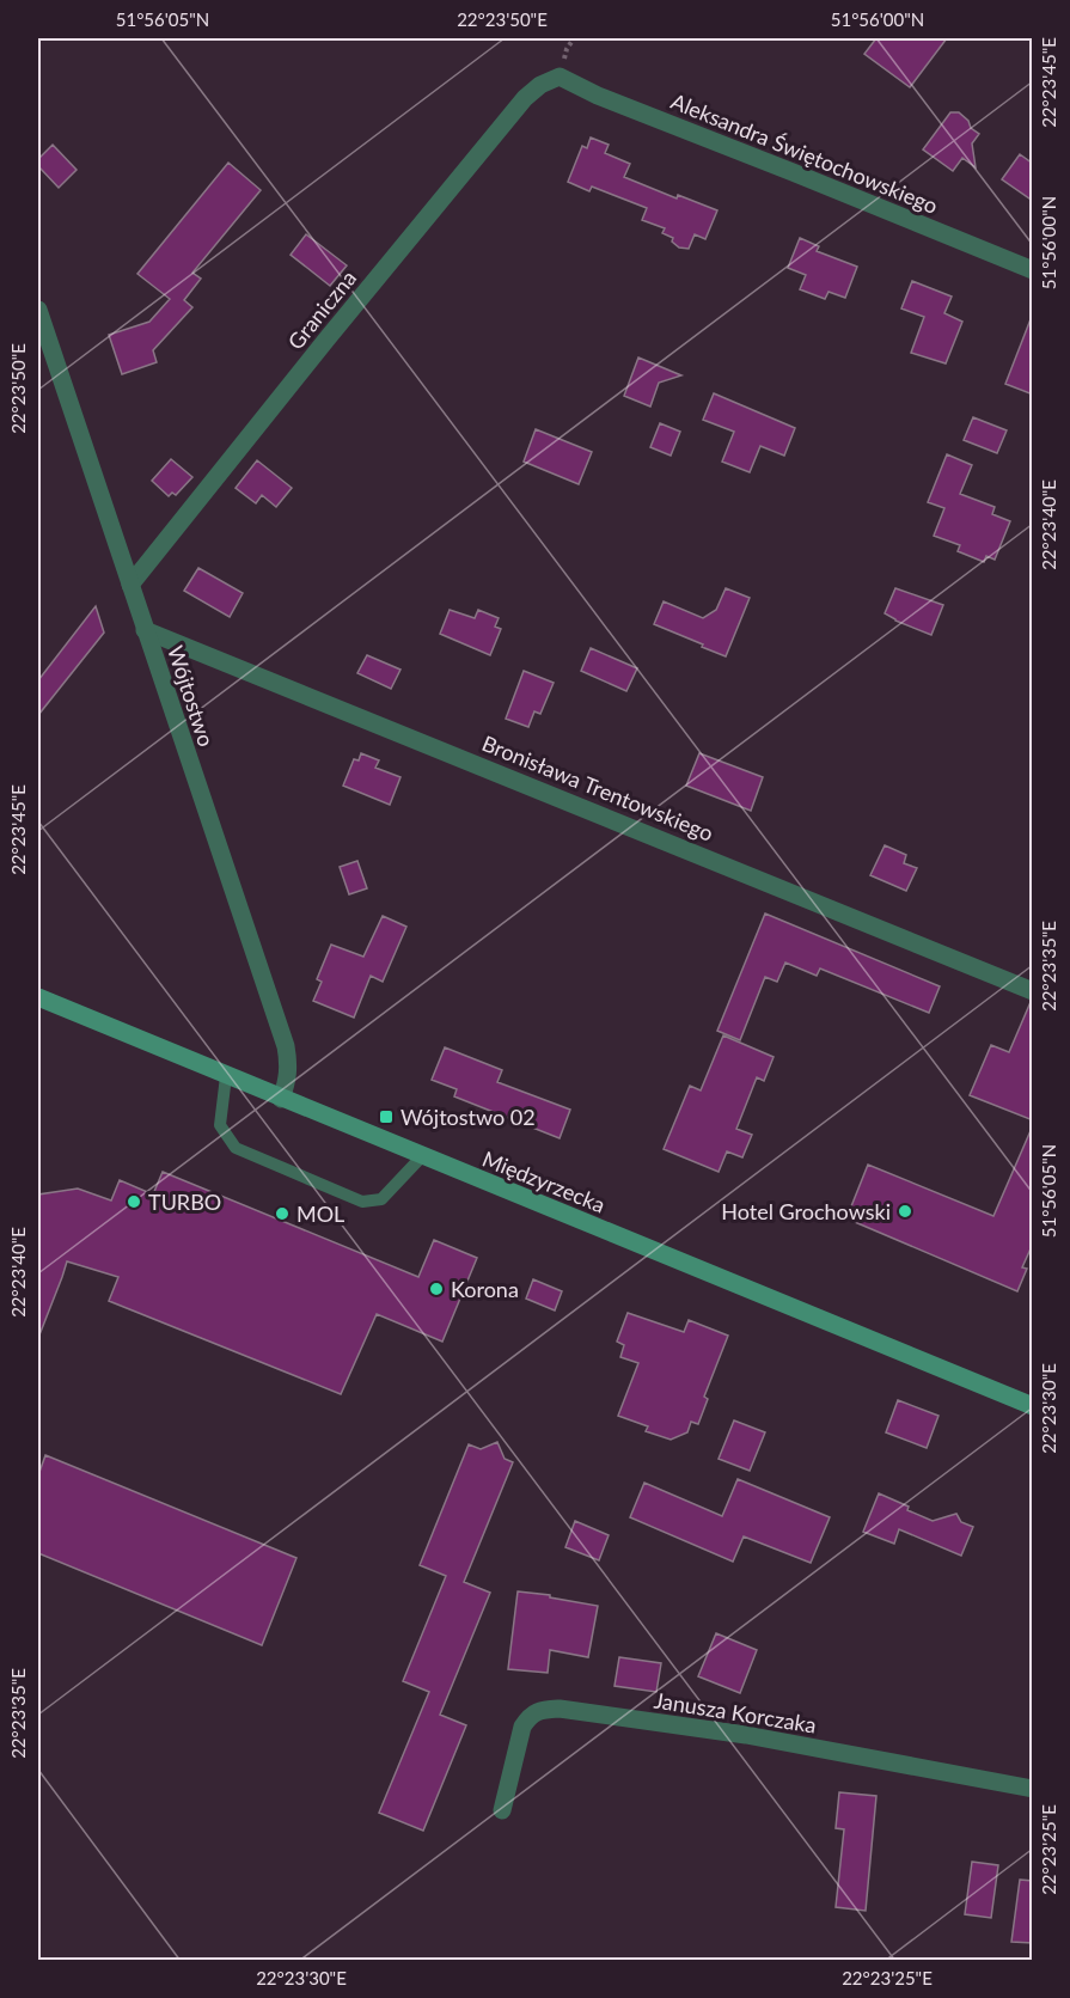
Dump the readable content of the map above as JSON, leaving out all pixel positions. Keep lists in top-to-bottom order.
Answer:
{
  "streets": {
    "main road": ["Międzyrzecka"],
    "street": [
      "Aleksandra Świętochowskiego",
      "Graniczna",
      "Wójtostwo",
      "Bronisława Trentowskiego",
      "Janusza Korczaka"
    ]
  },
  "crossings": [
    ["Aleksandra Świętochowskiego", "Graniczna"],
    ["Graniczna", "Wójtostwo"],
    ["Wójtostwo", "Bronisława Trentowskiego"],
    ["Wójtostwo", "Międzyrzecka"]
  ],
  "places": {
    "transit": ["Wójtostwo 02"],
    "other": [
      "TURBO",
      "Hotel Grochowski",
      "MOL",
      "Korona"
    ]
  },
  "coordinates": [
    "51°56'05\"N",
    "22°23'50\"E",
    "51°56'00\"N",
    "22°23'45\"E",
    "22°23'40\"E",
    "22°23'35\"E",
    "22°23'30\"E",
    "22°23'25\"E"
  ]
}
